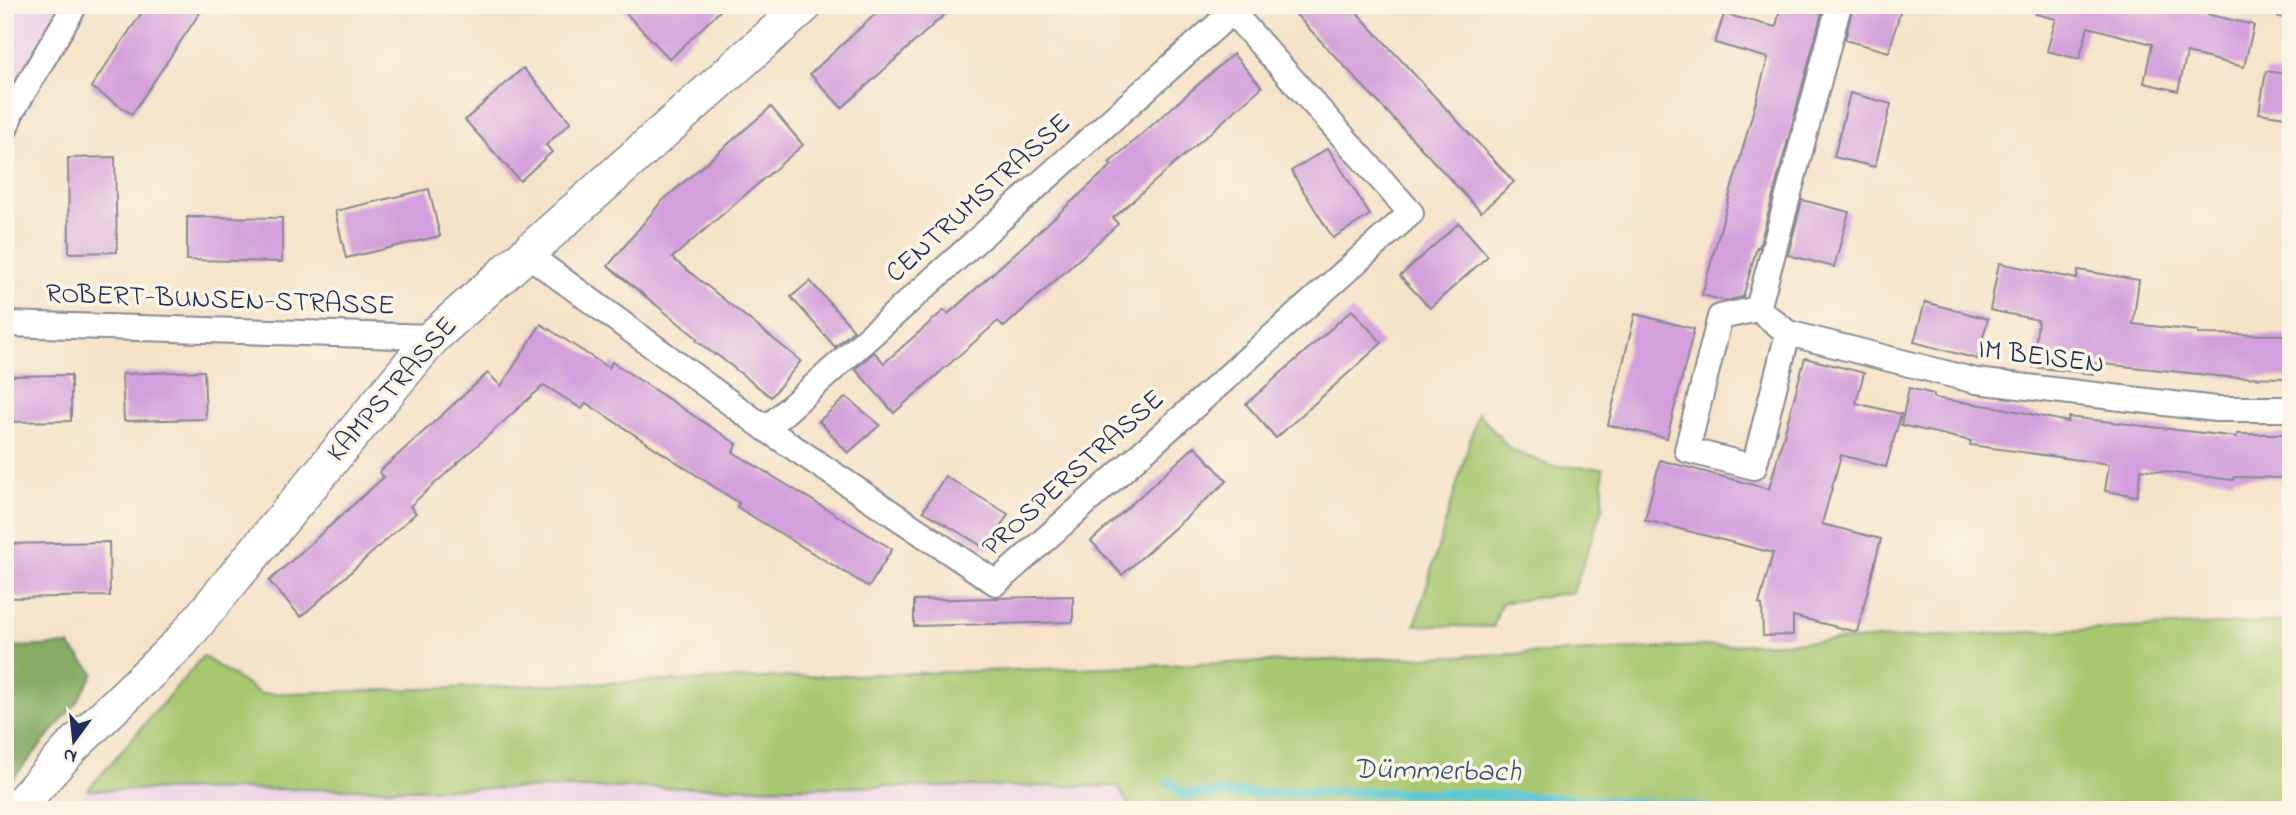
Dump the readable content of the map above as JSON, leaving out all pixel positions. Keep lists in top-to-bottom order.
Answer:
{
  "streets": {
    "street": [
      "CENTRUMSTRASSE",
      "ROBERT-BUNSEN-STRASSE",
      "IM BEISEN",
      "KAMPSTRASSE",
      "PROSPERSTRASSE"
    ]
  },
  "crossings": [
    ["CENTRUMSTRASSE", "PROSPERSTRASSE"],
    ["ROBERT-BUNSEN-STRASSE", "KAMPSTRASSE"],
    ["KAMPSTRASSE", "PROSPERSTRASSE"]
  ],
  "water": ["Dümmerbach"],
  "north": "bottom"
}
